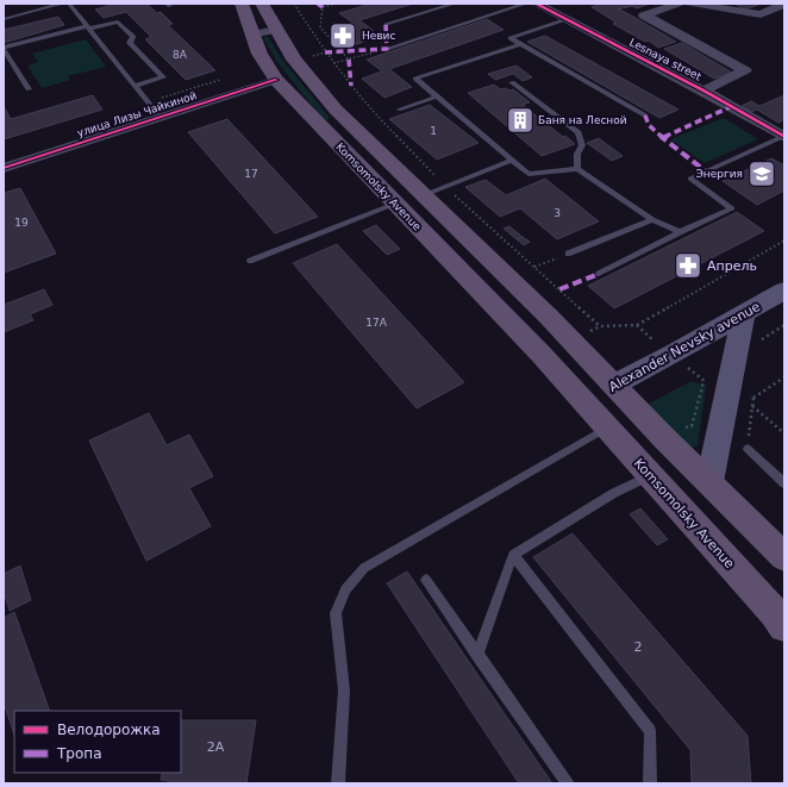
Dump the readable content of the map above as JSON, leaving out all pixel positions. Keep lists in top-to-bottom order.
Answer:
{
  "streets": {
    "main road": ["Komsomolsky Avenue", "Alexander Nevsky avenue"],
    "street": ["Lesnaya street", "улица Лизы Чайкиной"]
  },
  "crossings": [
    ["улица Лизы Чайкиной", "Komsomolsky Avenue"],
    ["Komsomolsky Avenue", "Alexander Nevsky avenue"]
  ],
  "places": {
    "pharmacy": ["Невис", "Апрель"],
    "building": ["Баня на Лесной"],
    "school or university": ["Энергия"]
  },
  "house_numbers": [
    "8А",
    "1",
    "17",
    "3",
    "19",
    "17А",
    "2",
    "2А"
  ],
  "legend": ["Велодорожка", "Тропа"]
}
